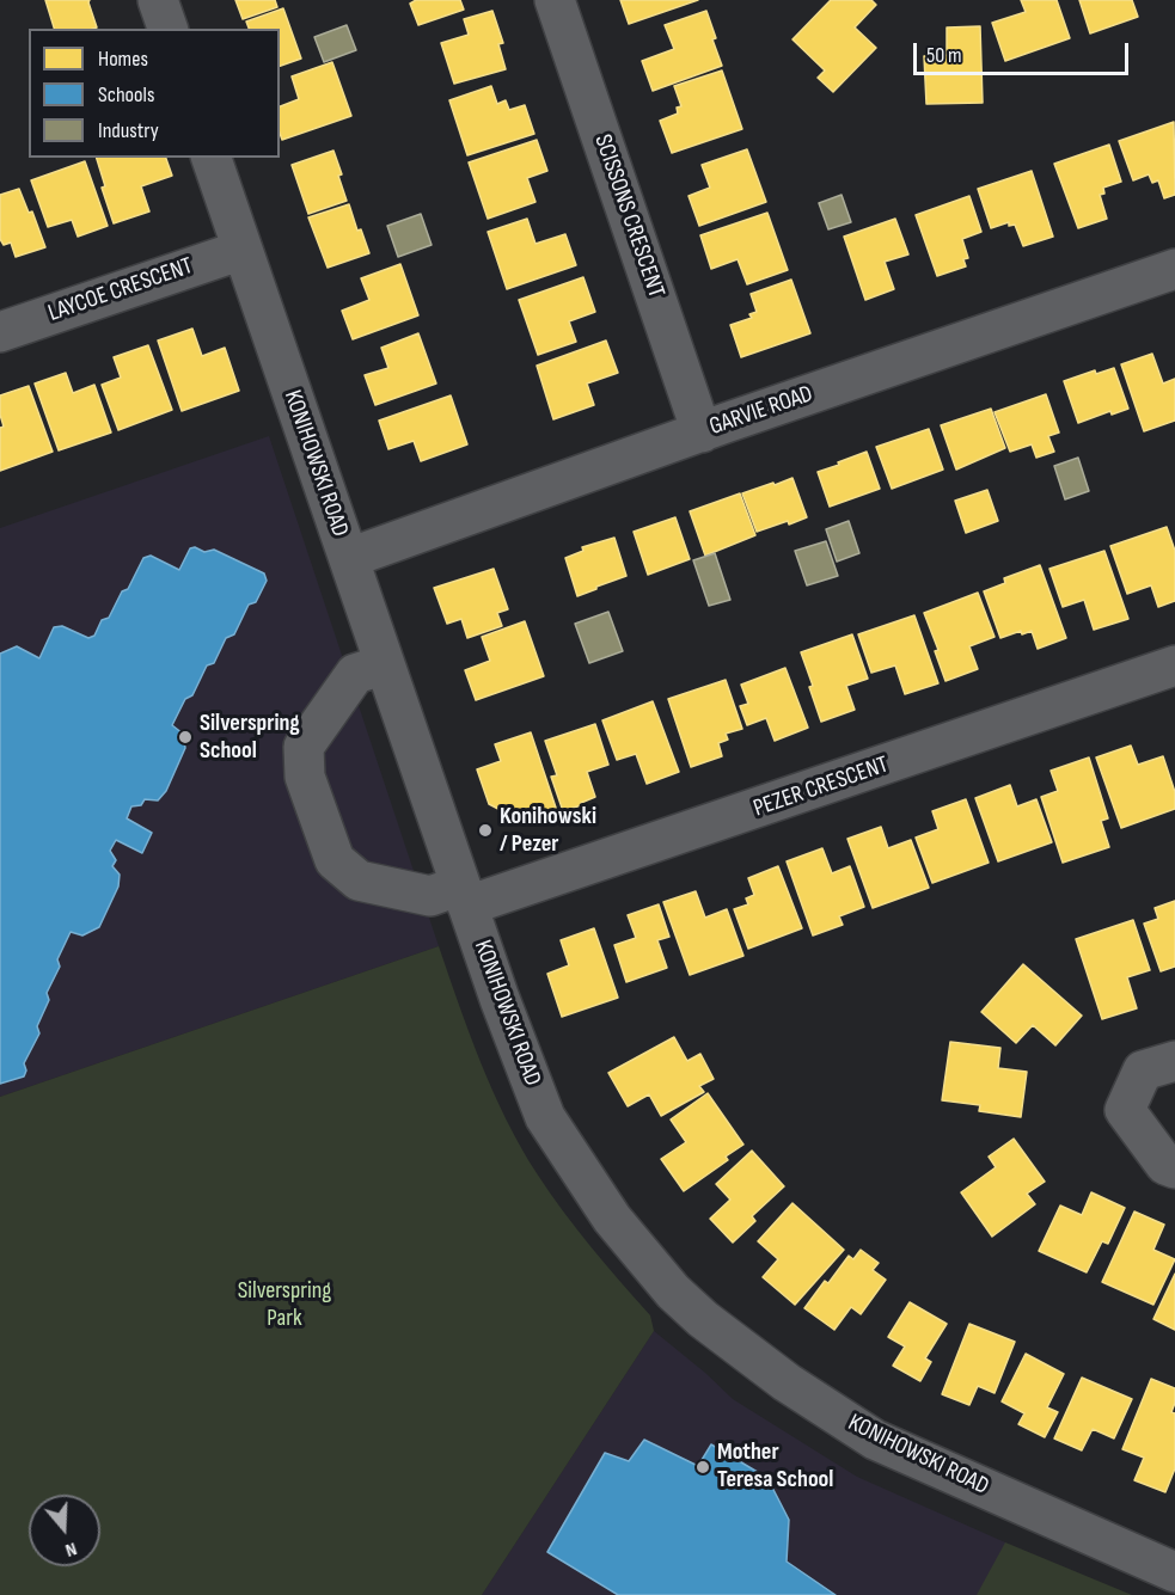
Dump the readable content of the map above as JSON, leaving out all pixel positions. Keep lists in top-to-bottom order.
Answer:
{
  "streets": {
    "street": [
      "SCISSONS CRESCENT",
      "LAYCOE CRESCENT",
      "GARVIE ROAD",
      "KONIHOWSKI ROAD",
      "PEZER CRESCENT"
    ]
  },
  "crossings": [
    ["SCISSONS CRESCENT", "GARVIE ROAD"],
    ["LAYCOE CRESCENT", "KONIHOWSKI ROAD"],
    ["GARVIE ROAD", "KONIHOWSKI ROAD"],
    ["KONIHOWSKI ROAD", "PEZER CRESCENT"]
  ],
  "parks": ["Silverspring Park"],
  "places": ["Silverspring School", "Konihowski / Pezer", "Mother Teresa School"],
  "legend": ["Homes", "Schools", "Industry"],
  "scale_bar": "50 m",
  "north": "bottom"
}
